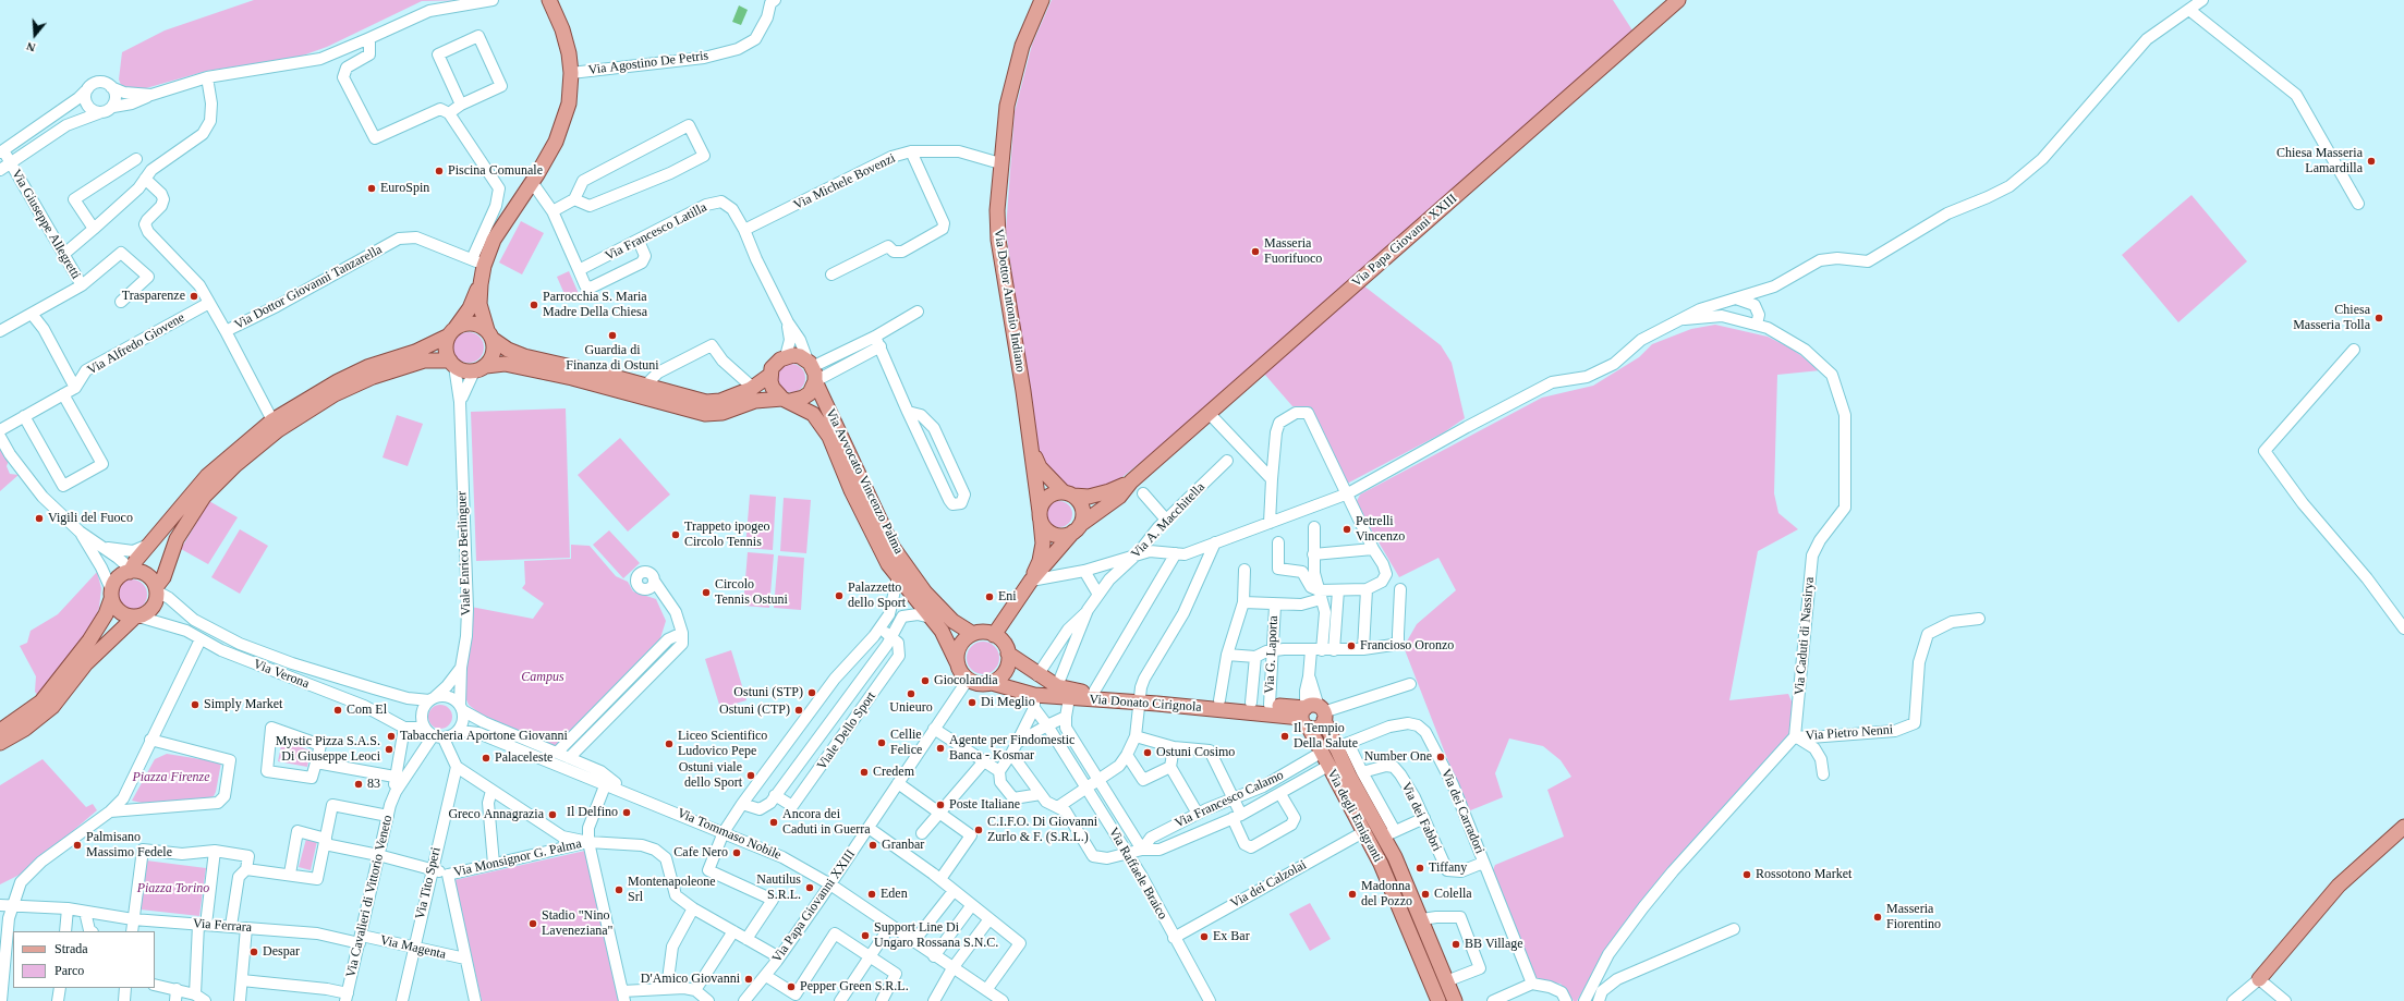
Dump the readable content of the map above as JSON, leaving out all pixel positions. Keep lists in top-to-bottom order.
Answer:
{
  "streets": {
    "main road": [
      "Via Papa Giovanni XXIII",
      "Via Dottor Antonio Indiano",
      "Via Avvocato Vincenzo Palma",
      "Via Donato Cirignola",
      "Via degli Emigranti"
    ],
    "street": [
      "Via Agostino De Petris",
      "Via Michele Bovenzi",
      "Via Giuseppe Allegretti",
      "Via Francesco Latilla",
      "Via Dottor Giovanni Tanzarella",
      "Via Alfredo Giovene",
      "Via A. Macchitella",
      "Viale Enrico Berlinguer",
      "Via Caduti di Nassirya",
      "Via G. Laporta",
      "Via Verona",
      "Viale Dello Sport",
      "Via Pietro Nenni",
      "Via Francesco Calamo",
      "Via dei Carradori",
      "Via dei Fabbri",
      "Via Tommaso Nobile",
      "Via Monsignor G. Palma",
      "Via Raffaele Braico",
      "Via Tito Speri",
      "Via dei Calzolai",
      "Via Cavalieri di Vittorio Veneto",
      "Via Ferrara",
      "Via Magenta"
    ]
  },
  "crossings": [
    ["Via Michele Bovenzi", "Via Francesco Latilla"],
    ["Via Michele Bovenzi", "Via Dottor Antonio Indiano"],
    ["Via Francesco Latilla", "Via Avvocato Vincenzo Palma"],
    ["Via Papa Giovanni XXIII", "Via Dottor Antonio Indiano"],
    ["Via Papa Giovanni XXIII", "Via Avvocato Vincenzo Palma"],
    ["Via Papa Giovanni XXIII", "Via Donato Cirignola"],
    ["Via Papa Giovanni XXIII", "Via Tommaso Nobile"],
    ["Via Papa Giovanni XXIII", "Via Monsignor G. Palma"],
    ["Via Avvocato Vincenzo Palma", "Via Donato Cirignola"],
    ["Via Avvocato Vincenzo Palma", "Viale Dello Sport"],
    ["Viale Enrico Berlinguer", "Via Verona"],
    ["Viale Enrico Berlinguer", "Via Tommaso Nobile"],
    ["Viale Enrico Berlinguer", "Via Cavalieri di Vittorio Veneto"],
    ["Via Caduti di Nassirya", "Via Pietro Nenni"],
    ["Via G. Laporta", "Via Donato Cirignola"],
    ["Via Verona", "Via Tommaso Nobile"],
    ["Via Verona", "Via Cavalieri di Vittorio Veneto"],
    ["Via Donato Cirignola", "Via degli Emigranti"],
    ["Via Donato Cirignola", "Via Raffaele Braico"],
    ["Via Francesco Calamo", "Via degli Emigranti"],
    ["Via Francesco Calamo", "Via Raffaele Braico"],
    ["Via dei Carradori", "Via degli Emigranti"],
    ["Via dei Carradori", "Via dei Fabbri"],
    ["Via degli Emigranti", "Via dei Calzolai"],
    ["Via Tommaso Nobile", "Via Cavalieri di Vittorio Veneto"],
    ["Via Monsignor G. Palma", "Via Tito Speri"],
    ["Via Raffaele Braico", "Via dei Calzolai"],
    ["Via Tito Speri", "Via Magenta"],
    ["Via Cavalieri di Vittorio Veneto", "Via Ferrara"],
    ["Via Cavalieri di Vittorio Veneto", "Via Magenta"],
    ["Via Ferrara", "Via Magenta"]
  ],
  "parks": ["Campus", "Piazza Firenze", "Piazza Torino"],
  "places": [
    "Chiesa Masseria Lamardilla",
    "Piscina Comunale",
    "EuroSpin",
    "Masseria Fuorifuoco",
    "Trasparenze",
    "Parrocchia S. Maria Madre Della Chiesa",
    "Chiesa Masseria Tolla",
    "Guardia di Finanza di Ostuni",
    "Vigili del Fuoco",
    "Petrelli Vincenzo",
    "Trappeto ipogeo Circolo Tennis",
    "Circolo Tennis Ostuni",
    "Palazzetto dello Sport",
    "Eni",
    "Francioso Oronzo",
    "Giocolandia",
    "Ostuni (STP)",
    "Unieuro",
    "Di Meglio",
    "Simply Market",
    "Com El",
    "Ostuni (CTP)",
    "Tabaccheria Aportone Giovanni",
    "Il Tempio Della Salute",
    "Cellie Felice",
    "Liceo Scientifico Ludovico Pepe",
    "Agente per Findomestic Banca - Kosmar",
    "Mystic Pizza S.A.S. Di Giuseppe Leoci",
    "Ostuni Cosimo",
    "Number One",
    "Palaceleste",
    "Credem",
    "Ostuni viale dello Sport",
    "83",
    "Poste Italiane",
    "Il Delfino",
    "Greco Annagrazia",
    "Ancora dei Caduti in Guerra",
    "C.I.F.O. Di Giovanni Zurlo & F. (S.R.L.)",
    "Palmisano Massimo Fedele",
    "Granbar",
    "Cafe Nero",
    "Tiffany",
    "Rossotono Market",
    "Nautilus S.R.L.",
    "Montenapoleone Srl",
    "Eden",
    "Madonna del Pozzo",
    "Colella",
    "Masseria Fiorentino",
    "Stadio \"Nino Laveneziana\"",
    "Support Line Di Ungaro Rossana S.N.C.",
    "Ex Bar",
    "BB Village",
    "Despar",
    "D'Amico Giovanni",
    "Pepper Green S.R.L."
  ],
  "legend": ["Strada", "Parco"],
  "north": "bottom"
}
